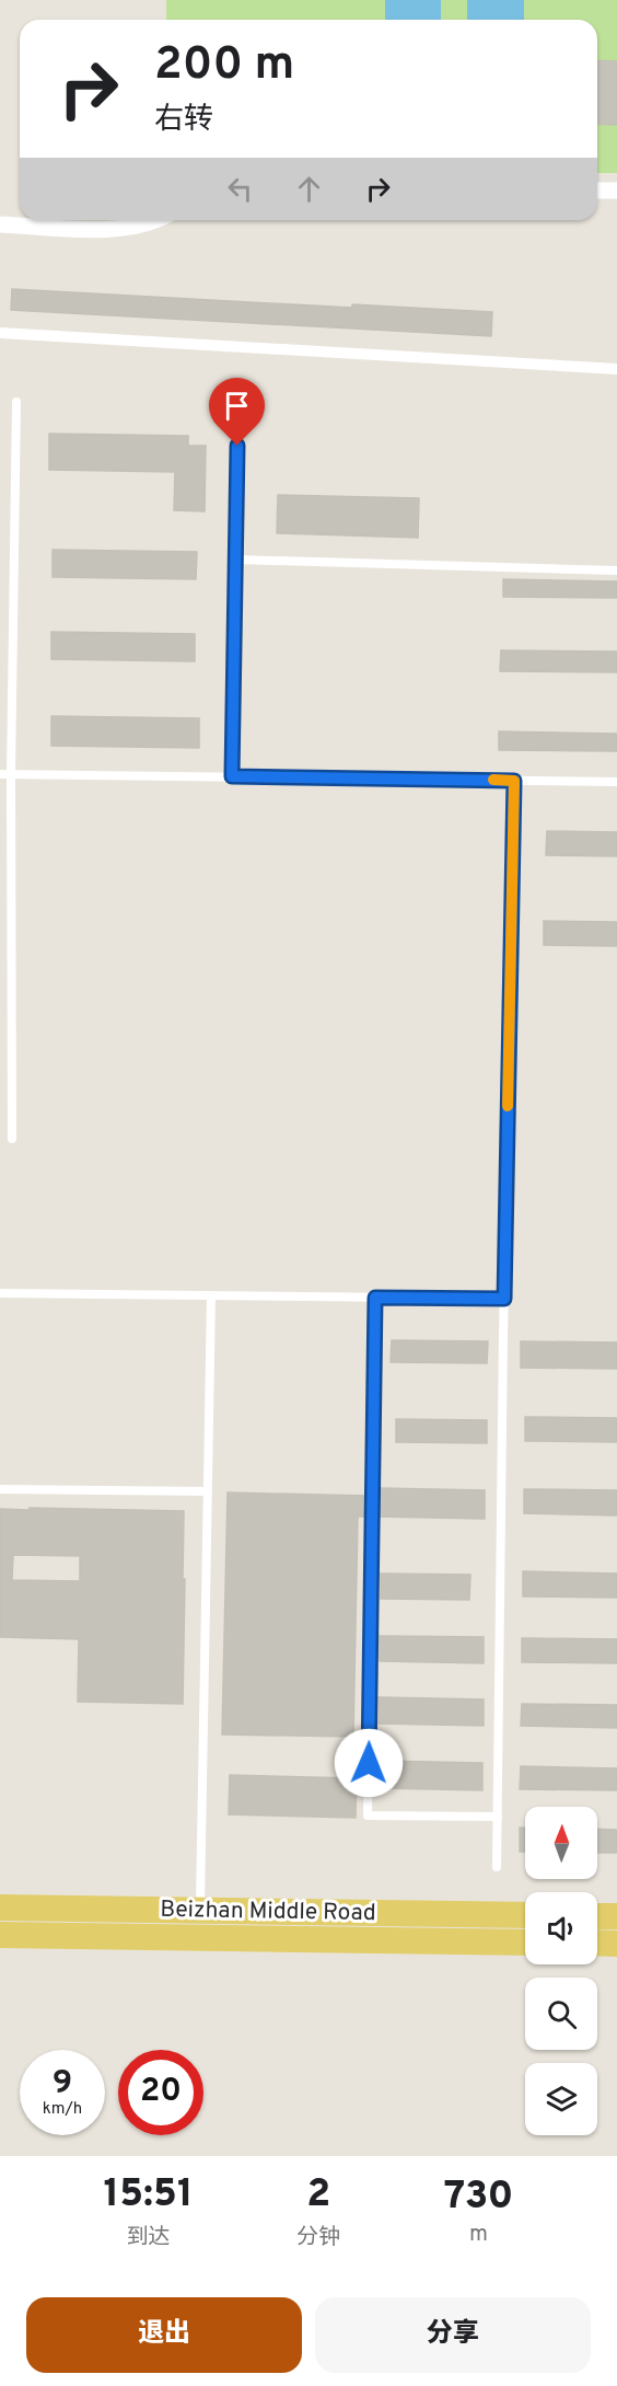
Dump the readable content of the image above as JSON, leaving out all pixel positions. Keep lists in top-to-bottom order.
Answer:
{
  "streets": {
    "main road": ["Beizhan Middle Road"]
  },
  "north": "top",
  "page": {
    "turn": ["200 m", "右转"],
    "speed": "9 km/h",
    "limit": "20",
    "eta": [
      "15:51",
      "到达",
      "2",
      "分钟",
      "730",
      "m"
    ],
    "buttons": ["退出", "分享"]
  }
}
